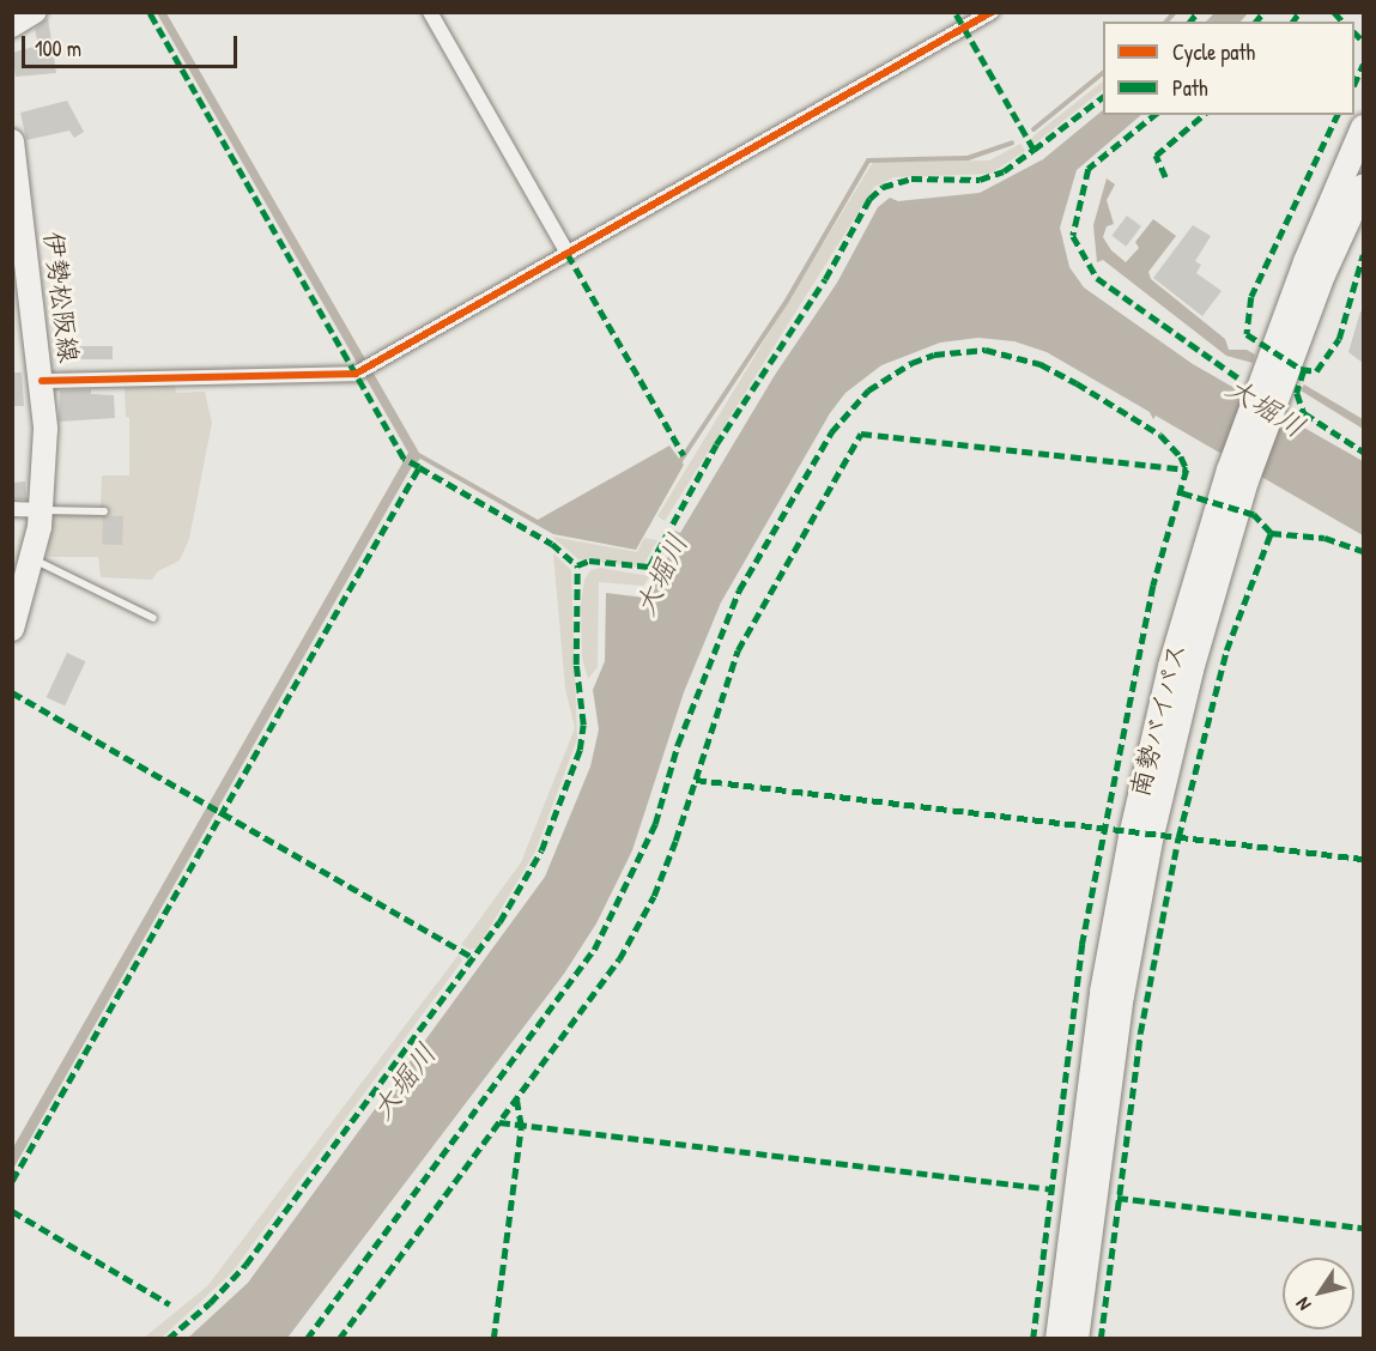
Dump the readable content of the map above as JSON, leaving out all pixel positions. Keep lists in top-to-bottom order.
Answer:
{
  "streets": {
    "highway": ["南勢バイパス"],
    "main road": ["伊勢松阪線"]
  },
  "water": ["大堀川"],
  "legend": ["Cycle path", "Path"],
  "scale_bar": "100 m",
  "north": "bottom left"
}
